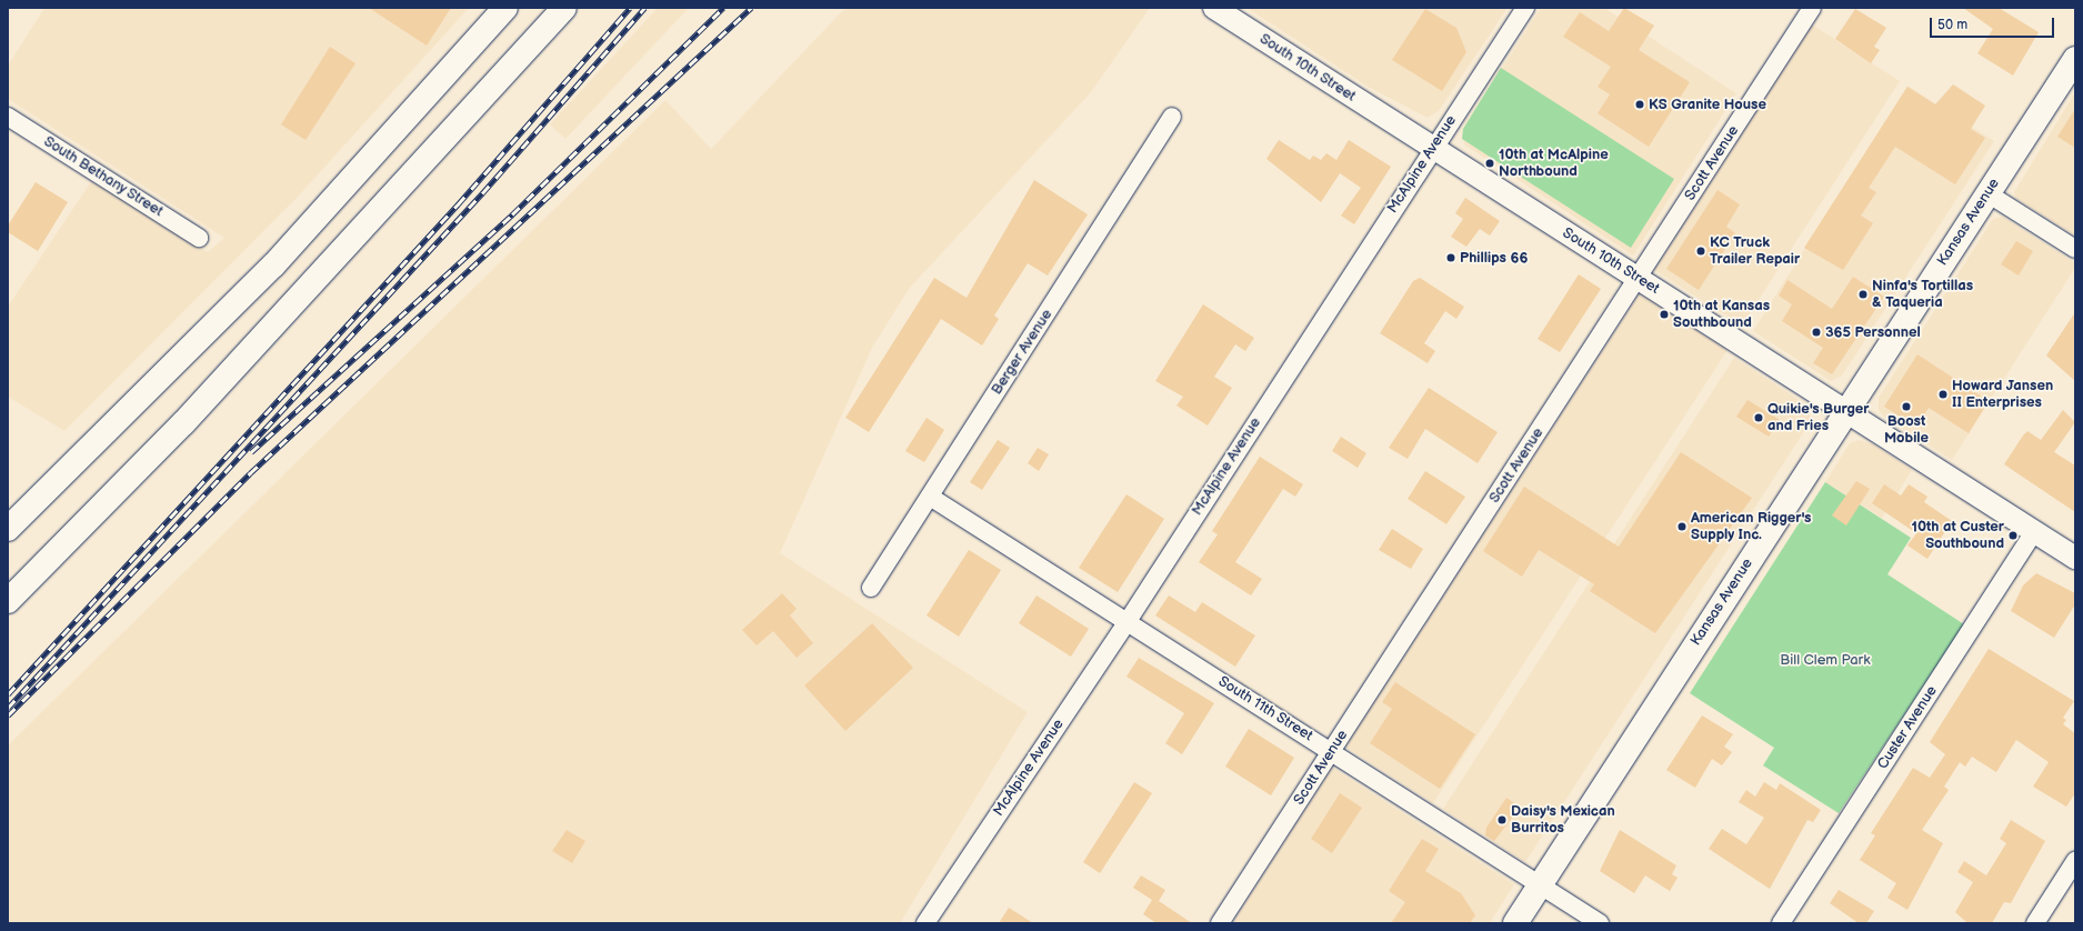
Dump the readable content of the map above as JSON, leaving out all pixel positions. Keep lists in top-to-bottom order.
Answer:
{
  "streets": {
    "main road": ["Kansas Avenue"],
    "street": [
      "South 10th Street",
      "Scott Avenue",
      "McAlpine Avenue",
      "South Bethany Street",
      "Berger Avenue",
      "South 11th Street",
      "Custer Avenue"
    ]
  },
  "crossings": [
    ["South 10th Street", "Scott Avenue"],
    ["South 10th Street", "McAlpine Avenue"],
    ["South 10th Street", "Kansas Avenue"],
    ["South 10th Street", "Custer Avenue"],
    ["Scott Avenue", "South 11th Street"],
    ["McAlpine Avenue", "South 11th Street"],
    ["Kansas Avenue", "South 11th Street"],
    ["Berger Avenue", "South 11th Street"]
  ],
  "parks": ["Bill Clem Park"],
  "places": [
    "KS Granite House",
    "10th at McAlpine Northbound",
    "KC Truck Trailer Repair",
    "Phillips 66",
    "Ninfa's Tortillas & Taqueria",
    "10th at Kansas Southbound",
    "365 Personnel",
    "Howard Jansen II Enterprises",
    "Boost Mobile",
    "Quikie's Burger and Fries",
    "American Rigger's Supply Inc.",
    "10th at Custer Southbound",
    "Daisy's Mexican Burritos"
  ],
  "scale_bar": "50 m"
}
